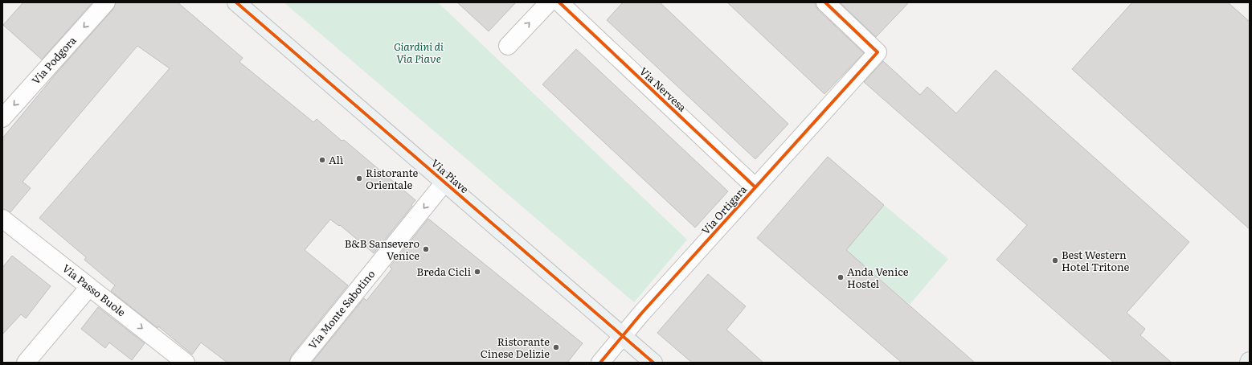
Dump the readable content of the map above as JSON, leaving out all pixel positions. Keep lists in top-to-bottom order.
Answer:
{
  "streets": {
    "street": [
      "Via Podgora",
      "Via Nervesa",
      "Via Piave",
      "Via Ortigara",
      "Via Passo Buole",
      "Via Monte Sabotino"
    ]
  },
  "crossings": [
    ["Via Nervesa", "Via Ortigara"],
    ["Via Piave", "Via Ortigara"],
    ["Via Piave", "Via Monte Sabotino"]
  ],
  "one_way": ["Via Podgora", "Via Passo Buole", "Via Monte Sabotino"],
  "parks": ["Giardini di Via Piave"],
  "places": [
    "Alì",
    "Ristorante Orientale",
    "B&B Sansevero Venice",
    "Best Western Hotel Tritone",
    "Breda Cicli",
    "Anda Venice Hostel",
    "Ristorante Cinese Delizie"
  ]
}
